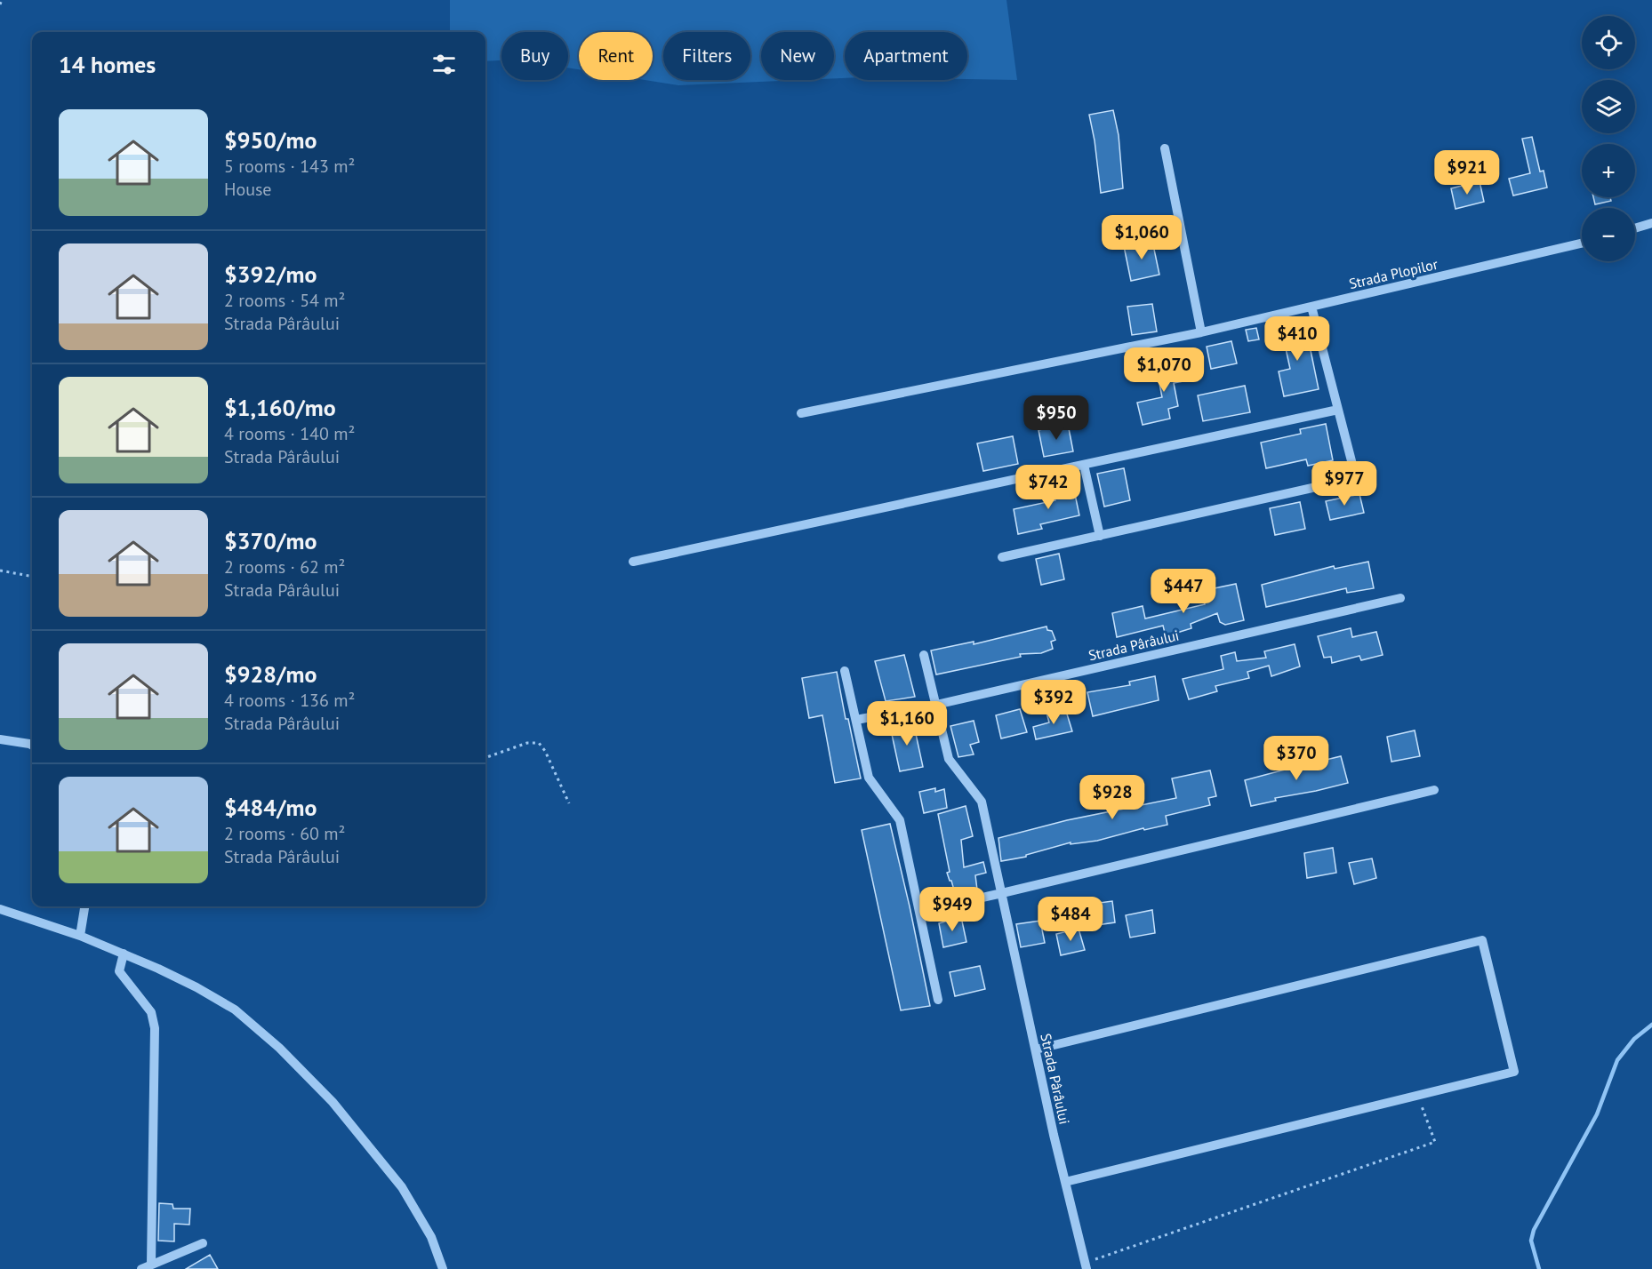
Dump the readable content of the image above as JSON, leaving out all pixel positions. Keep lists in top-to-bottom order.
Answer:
{
  "streets": {
    "street": ["Strada Plopilor", "Strada Pârâului"]
  },
  "page": {
    "map_buttons": ["+", "−"],
    "chip": [
      "Buy",
      "Rent",
      "Filters",
      "New",
      "Apartment"
    ],
    "heading": "14 homes",
    "list": [
      {
        "name": "$950/mo",
        "note": "5 rooms · 143 m² · House"
      },
      {
        "name": "$392/mo",
        "note": "2 rooms · 54 m² · Strada Pârâului"
      },
      {
        "name": "$1,160/mo",
        "note": "4 rooms · 140 m² · Strada Pârâului"
      },
      {
        "name": "$370/mo",
        "note": "2 rooms · 62 m² · Strada Pârâului"
      },
      {
        "name": "$928/mo",
        "note": "4 rooms · 136 m² · Strada Pârâului"
      },
      {
        "name": "$484/mo",
        "note": "2 rooms · 60 m² · Strada Pârâului"
      }
    ],
    "price": [
      "$921",
      "$1,060",
      "$410",
      "$1,070",
      "$950",
      "$977",
      "$742",
      "$447",
      "$392",
      "$1,160",
      "$370",
      "$928",
      "$949",
      "$484"
    ]
  }
}
